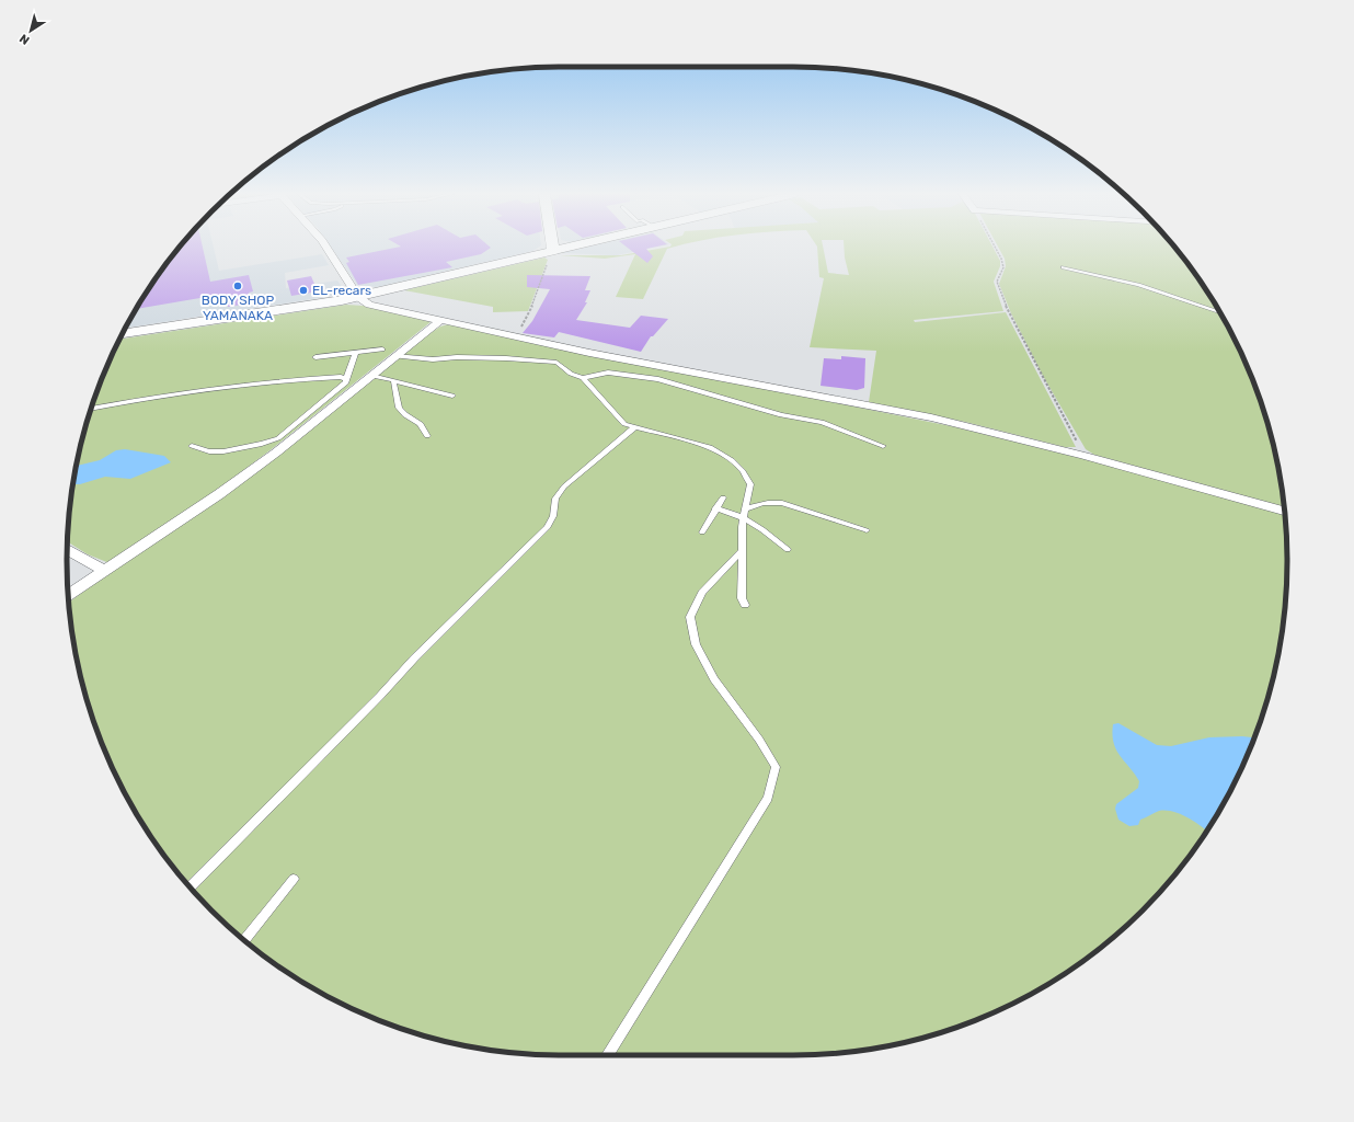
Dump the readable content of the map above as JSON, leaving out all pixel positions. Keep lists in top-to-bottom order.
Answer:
{
  "places": ["BODY SHOP YAMANAKA", "EL-recars"],
  "north": "bottom left"
}
